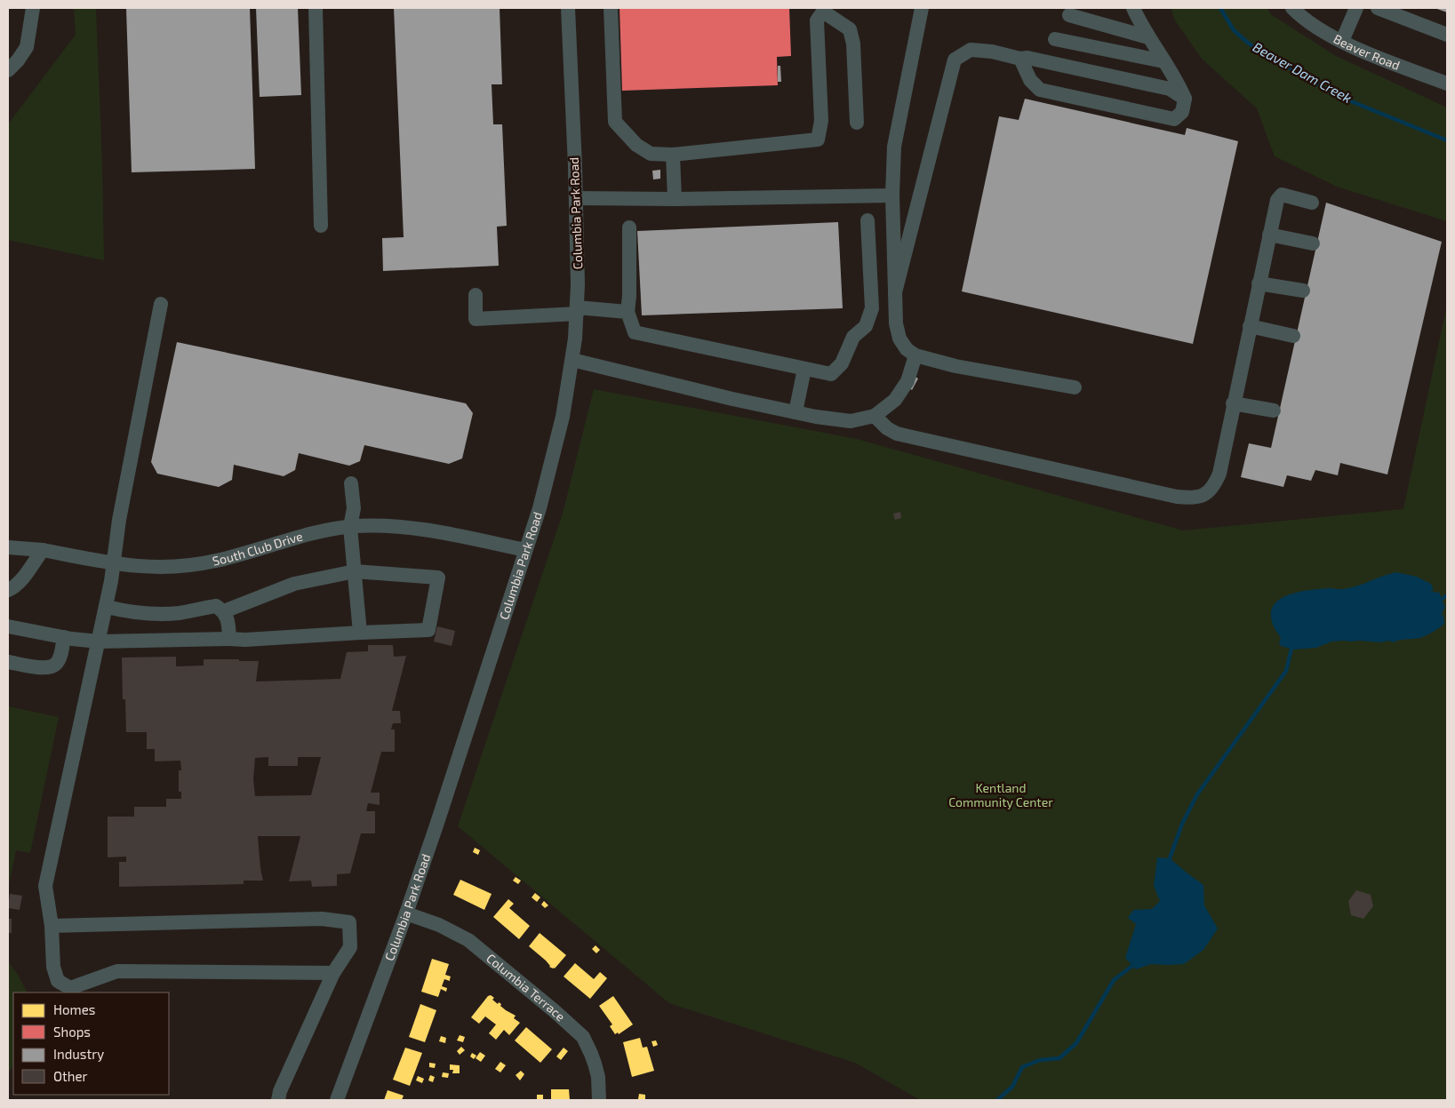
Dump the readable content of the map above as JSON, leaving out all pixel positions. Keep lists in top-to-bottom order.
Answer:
{
  "streets": {
    "street": [
      "Beaver Road",
      "Columbia Park Road",
      "South Club Drive",
      "Columbia Terrace"
    ]
  },
  "crossings": [
    ["Columbia Park Road", "South Club Drive"],
    ["Columbia Park Road", "Columbia Terrace"]
  ],
  "water": ["Beaver Dam Creek"],
  "parks": ["Kentland Community Center"],
  "legend": [
    "Homes",
    "Shops",
    "Industry",
    "Other"
  ]
}
